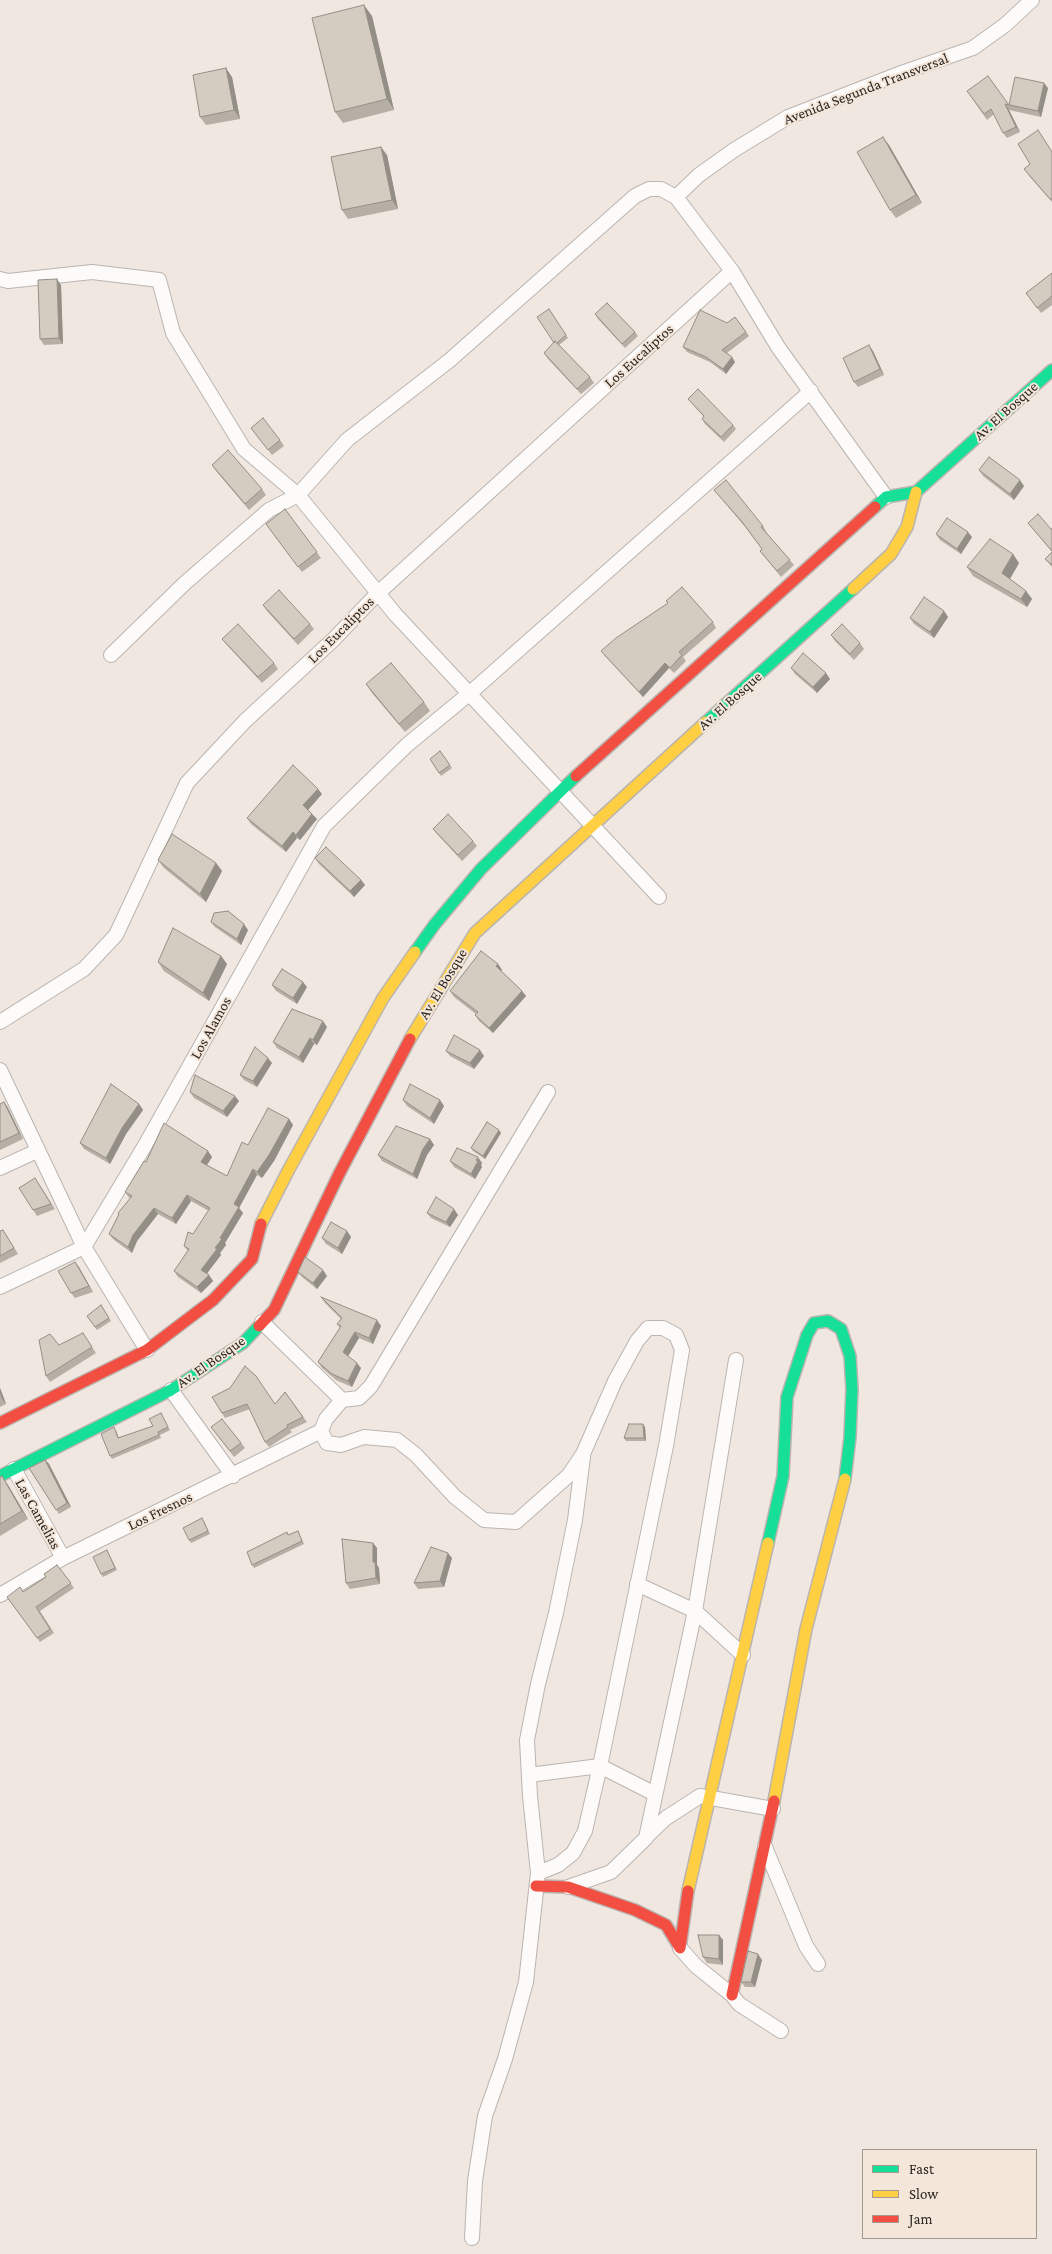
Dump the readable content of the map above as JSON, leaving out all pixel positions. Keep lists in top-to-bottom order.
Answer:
{
  "streets": {
    "street": [
      "Avenida Segunda Transversal",
      "Los Eucaliptos",
      "Av. El Bosque",
      "Los Alamos",
      "Los Fresnos",
      "Las Camelias"
    ]
  },
  "crossings": [
    ["Av. El Bosque", "Las Camelias"],
    ["Los Fresnos", "Las Camelias"]
  ],
  "legend": ["Fast", "Slow", "Jam"]
}
